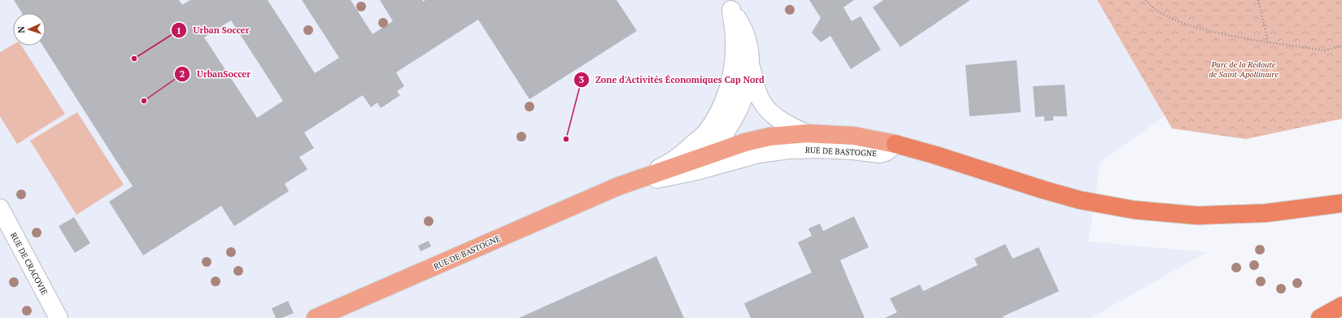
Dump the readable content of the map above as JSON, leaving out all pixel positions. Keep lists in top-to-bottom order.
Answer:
{
  "streets": {
    "main road": ["RUE DE BASTOGNE"],
    "street": ["RUE DE CRACOVIE"]
  },
  "parks": ["Parc de la Redoute de Saint-Apollinaire"],
  "places": ["Urban Soccer", "UrbanSoccer", "Zone d'Activités Économiques Cap Nord"],
  "north": "left"
}
